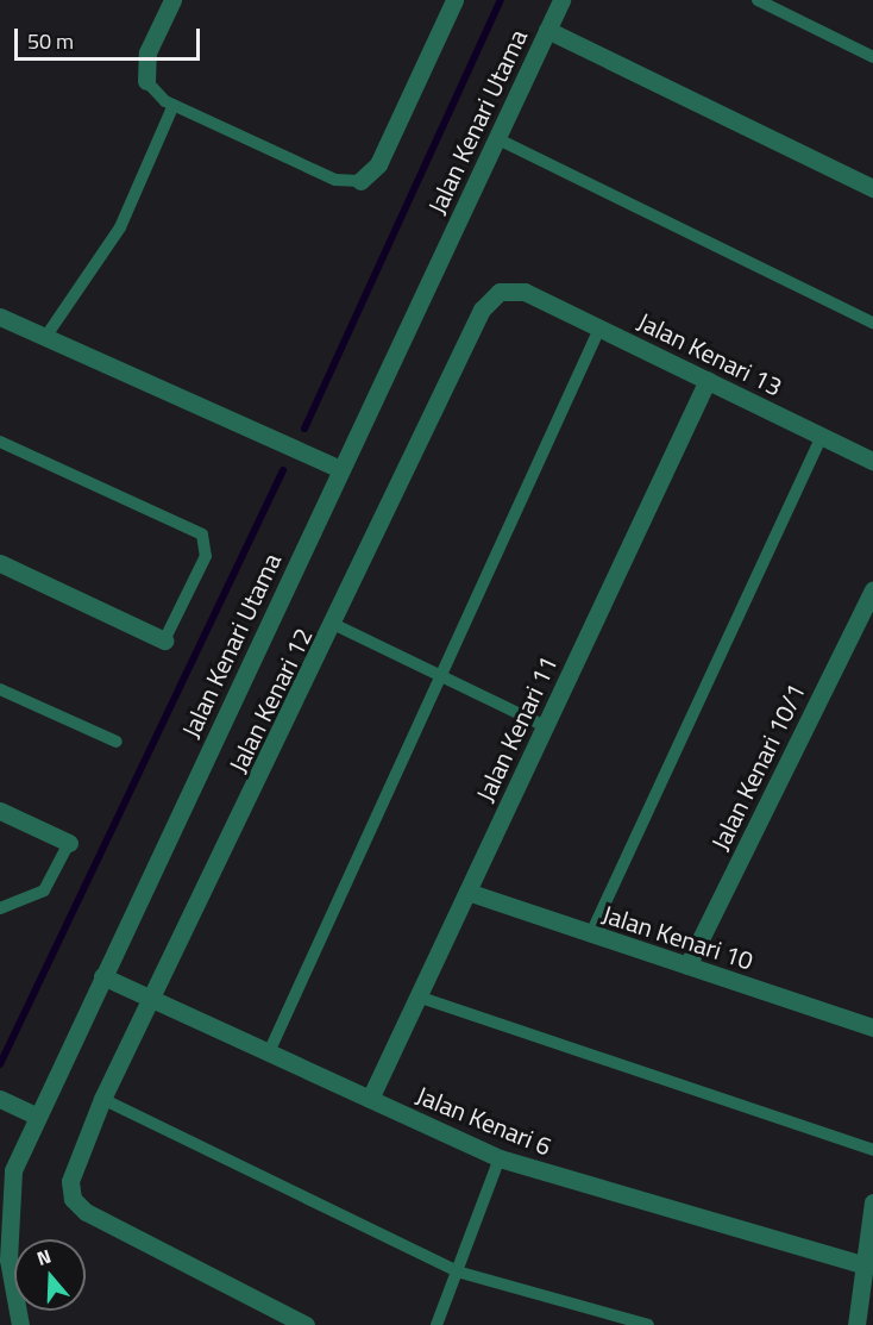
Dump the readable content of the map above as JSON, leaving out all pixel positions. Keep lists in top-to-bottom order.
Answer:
{
  "streets": {
    "street": [
      "Jalan Kenari Utama",
      "Jalan Kenari 13",
      "Jalan Kenari 12",
      "Jalan Kenari 11",
      "Jalan Kenari 10/1",
      "Jalan Kenari 10",
      "Jalan Kenari 6"
    ]
  },
  "crossings": [
    ["Jalan Kenari Utama", "Jalan Kenari 6"],
    ["Jalan Kenari 13", "Jalan Kenari 12"],
    ["Jalan Kenari 13", "Jalan Kenari 11"],
    ["Jalan Kenari 12", "Jalan Kenari 6"],
    ["Jalan Kenari 11", "Jalan Kenari 10"],
    ["Jalan Kenari 11", "Jalan Kenari 6"],
    ["Jalan Kenari 10/1", "Jalan Kenari 10"]
  ],
  "scale_bar": "50 m",
  "north": "top"
}
